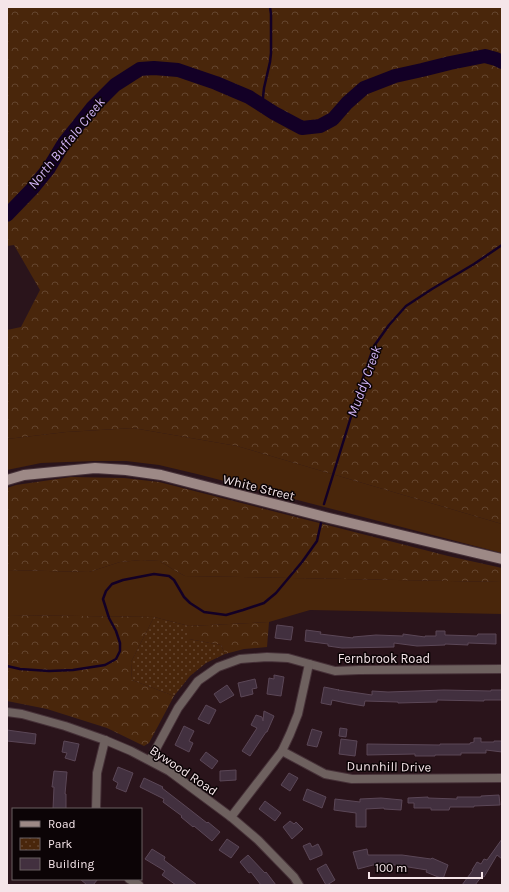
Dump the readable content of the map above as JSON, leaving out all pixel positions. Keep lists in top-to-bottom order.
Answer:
{
  "streets": {
    "street": [
      "White Street",
      "Fernbrook Road",
      "Dunnhill Drive",
      "Bywood Road"
    ]
  },
  "crossings": [
    ["Fernbrook Road", "Bywood Road"]
  ],
  "water": ["North Buffalo Creek", "Muddy Creek"],
  "legend": ["Road", "Park", "Building"],
  "scale_bar": "100 m"
}
